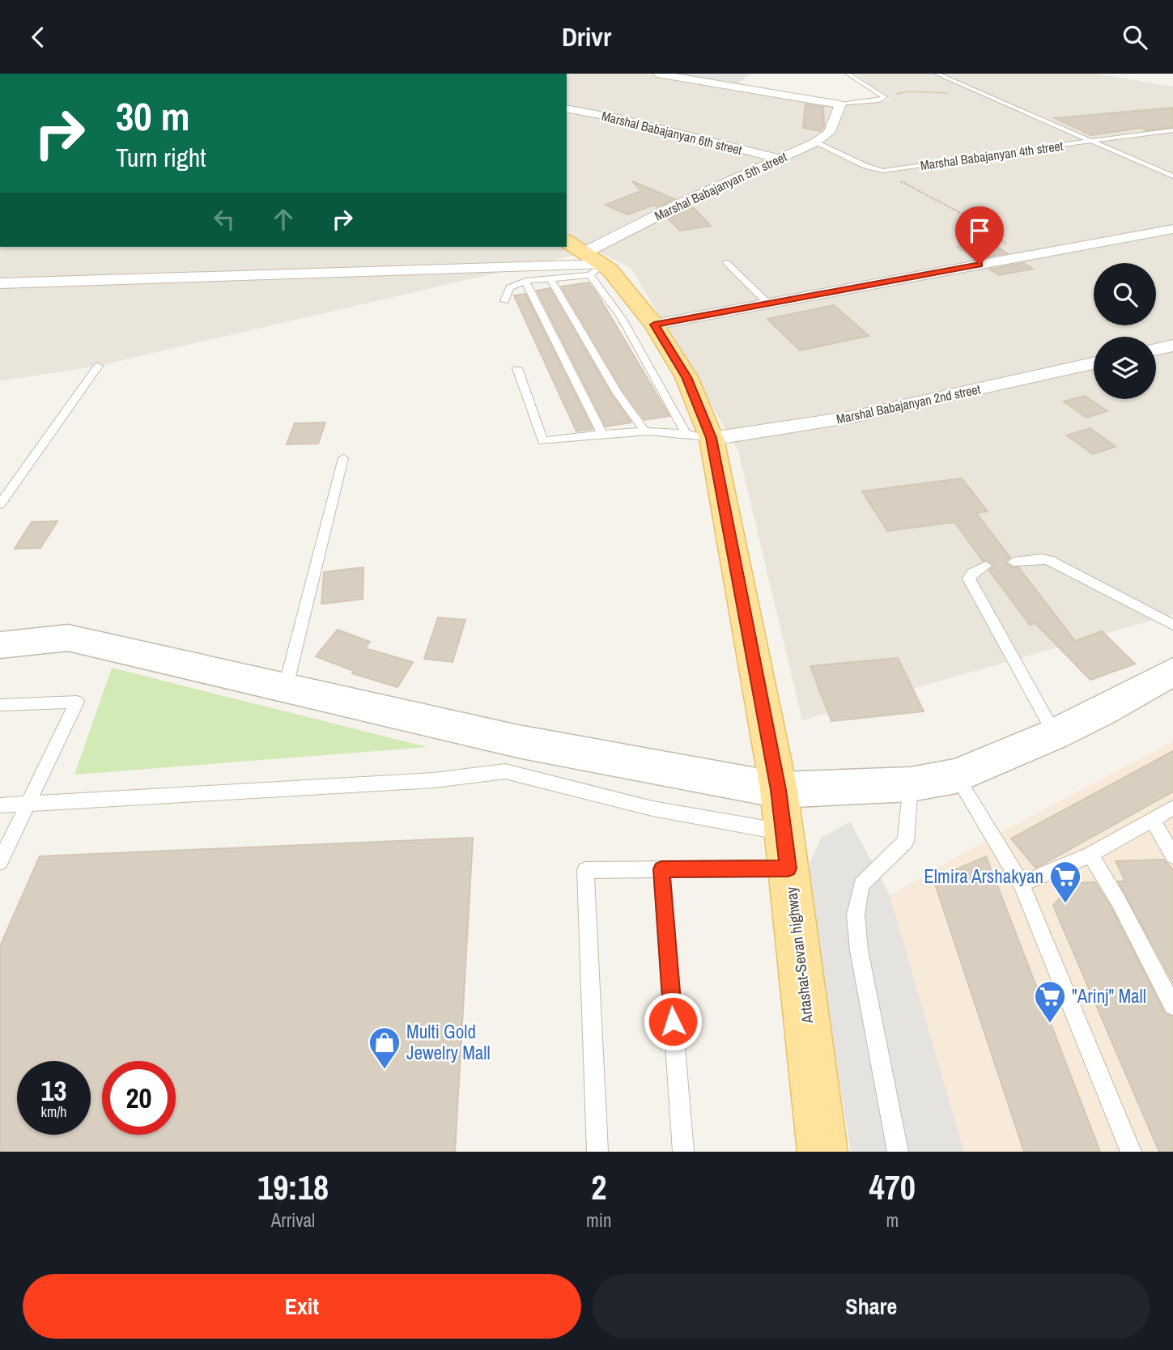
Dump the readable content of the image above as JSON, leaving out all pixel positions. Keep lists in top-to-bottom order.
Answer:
{
  "streets": {
    "main road": ["Artashat-Sevan highway"],
    "street": ["Marshal Babajanyan 6th street", "Marshal Babajanyan 5th street", "Marshal Babajanyan 2nd street"],
    "lane": ["Marshal Babajanyan 4th street"]
  },
  "crossings": [
    ["Marshal Babajanyan 6th street", "Marshal Babajanyan 5th street"],
    ["Marshal Babajanyan 4th street", "Marshal Babajanyan 5th street"],
    ["Marshal Babajanyan 5th street", "Artashat-Sevan highway"],
    ["Marshal Babajanyan 2nd street", "Artashat-Sevan highway"]
  ],
  "places": {
    "supermarket": ["Elmira Arshakyan", "\"Arinj\" Mall"],
    "shop": ["Multi Gold Jewelry Mall"]
  },
  "page": {
    "header": "Drivr",
    "turn": ["30 m", "Turn right"],
    "speed": "13 km/h",
    "limit": "20",
    "eta": [
      "19:18",
      "Arrival",
      "2",
      "min",
      "470",
      "m"
    ],
    "buttons": ["Exit", "Share"]
  }
}
